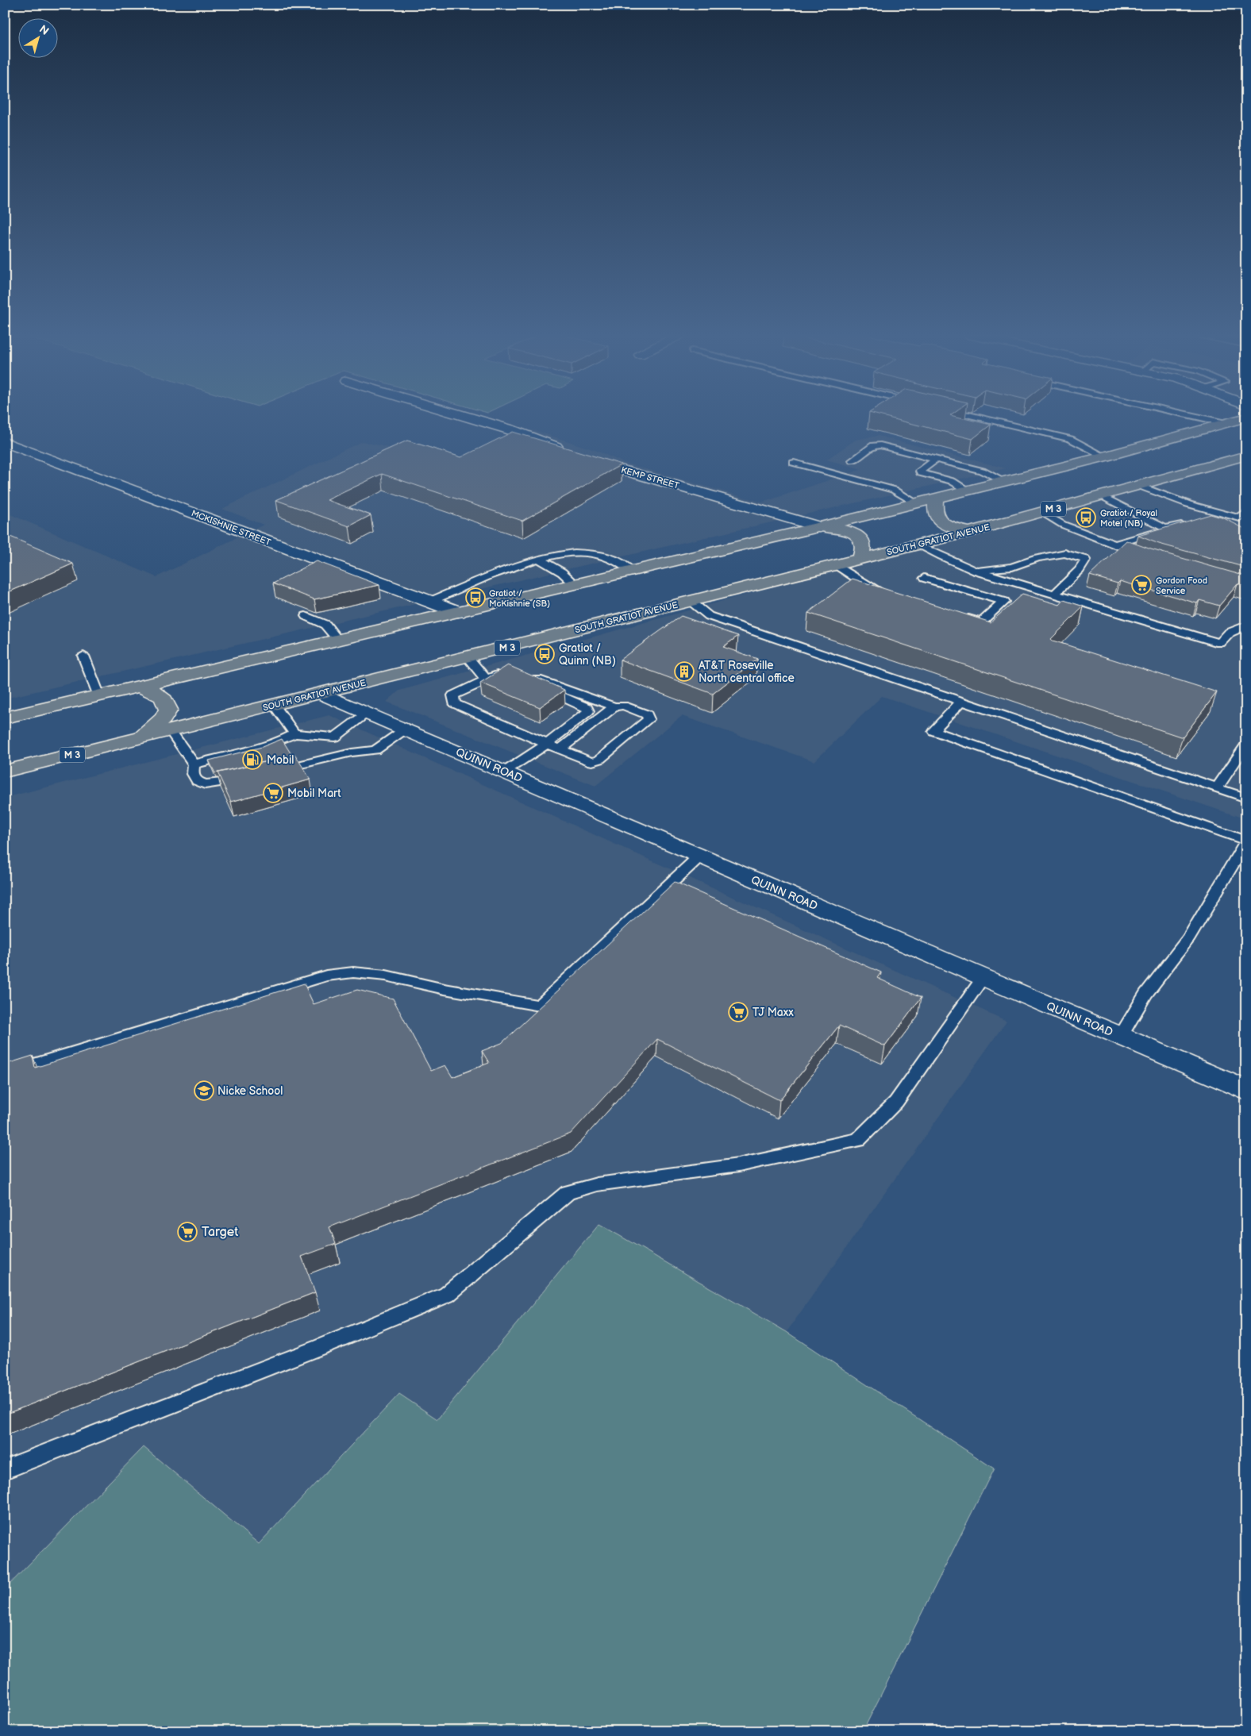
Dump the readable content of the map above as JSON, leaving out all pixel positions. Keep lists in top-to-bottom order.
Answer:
{
  "streets": {
    "main road": ["M 3", "SOUTH GRATIOT AVENUE"],
    "street": ["KEMP STREET", "MCKISHNIE STREET", "QUINN ROAD"]
  },
  "crossings": [
    ["SOUTH GRATIOT AVENUE", "QUINN ROAD"]
  ],
  "places": {
    "bus stop": ["Gratiot / Royal Motel (NB)", "Gratiot / McKishnie (SB)", "Gratiot / Quinn (NB)"],
    "supermarket": [
      "Gordon Food Service",
      "Mobil Mart",
      "TJ Maxx",
      "Target"
    ],
    "building": ["AT&T Roseville North central office"],
    "fuel station": ["Mobil"],
    "school or university": ["Nicke School"]
  },
  "north": "top right"
}
